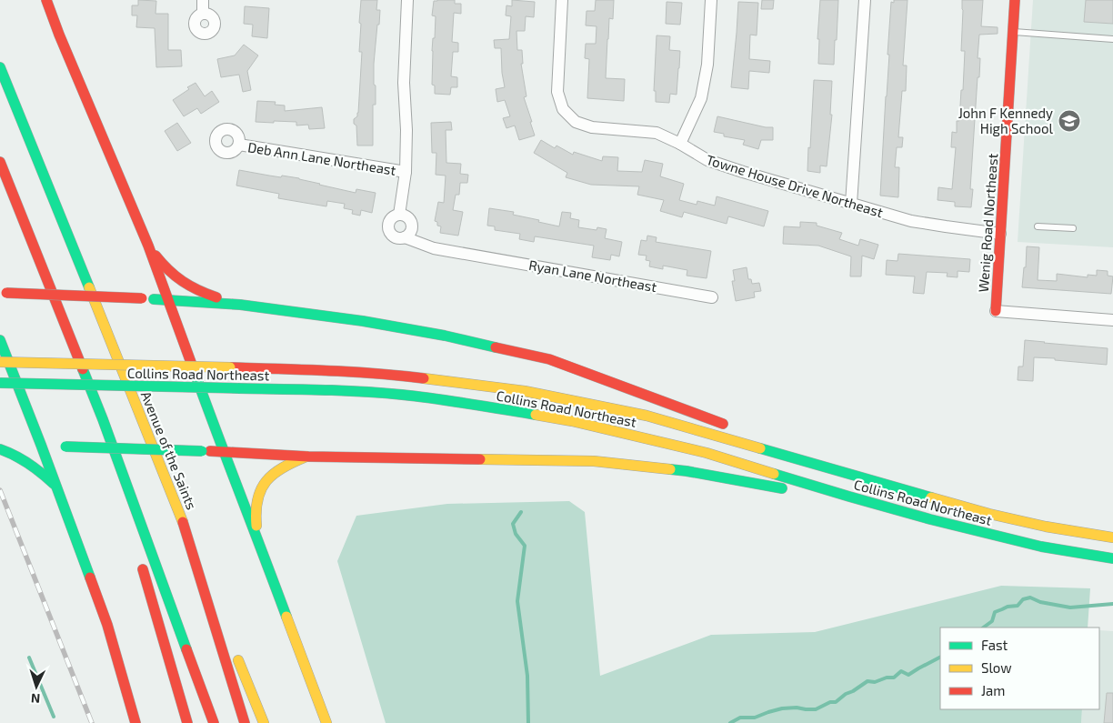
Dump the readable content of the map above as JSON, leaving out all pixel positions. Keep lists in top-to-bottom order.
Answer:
{
  "streets": {
    "main road": ["Wenig Road Northeast", "Collins Road Northeast", "Avenue of the Saints"],
    "street": ["Deb Ann Lane Northeast", "Towne House Drive Northeast", "Ryan Lane Northeast"]
  },
  "crossings": [
    ["Towne House Drive Northeast", "Wenig Road Northeast"]
  ],
  "places": {
    "school or university": ["John F Kennedy High School"]
  },
  "legend": ["Fast", "Slow", "Jam"],
  "north": "bottom"
}
